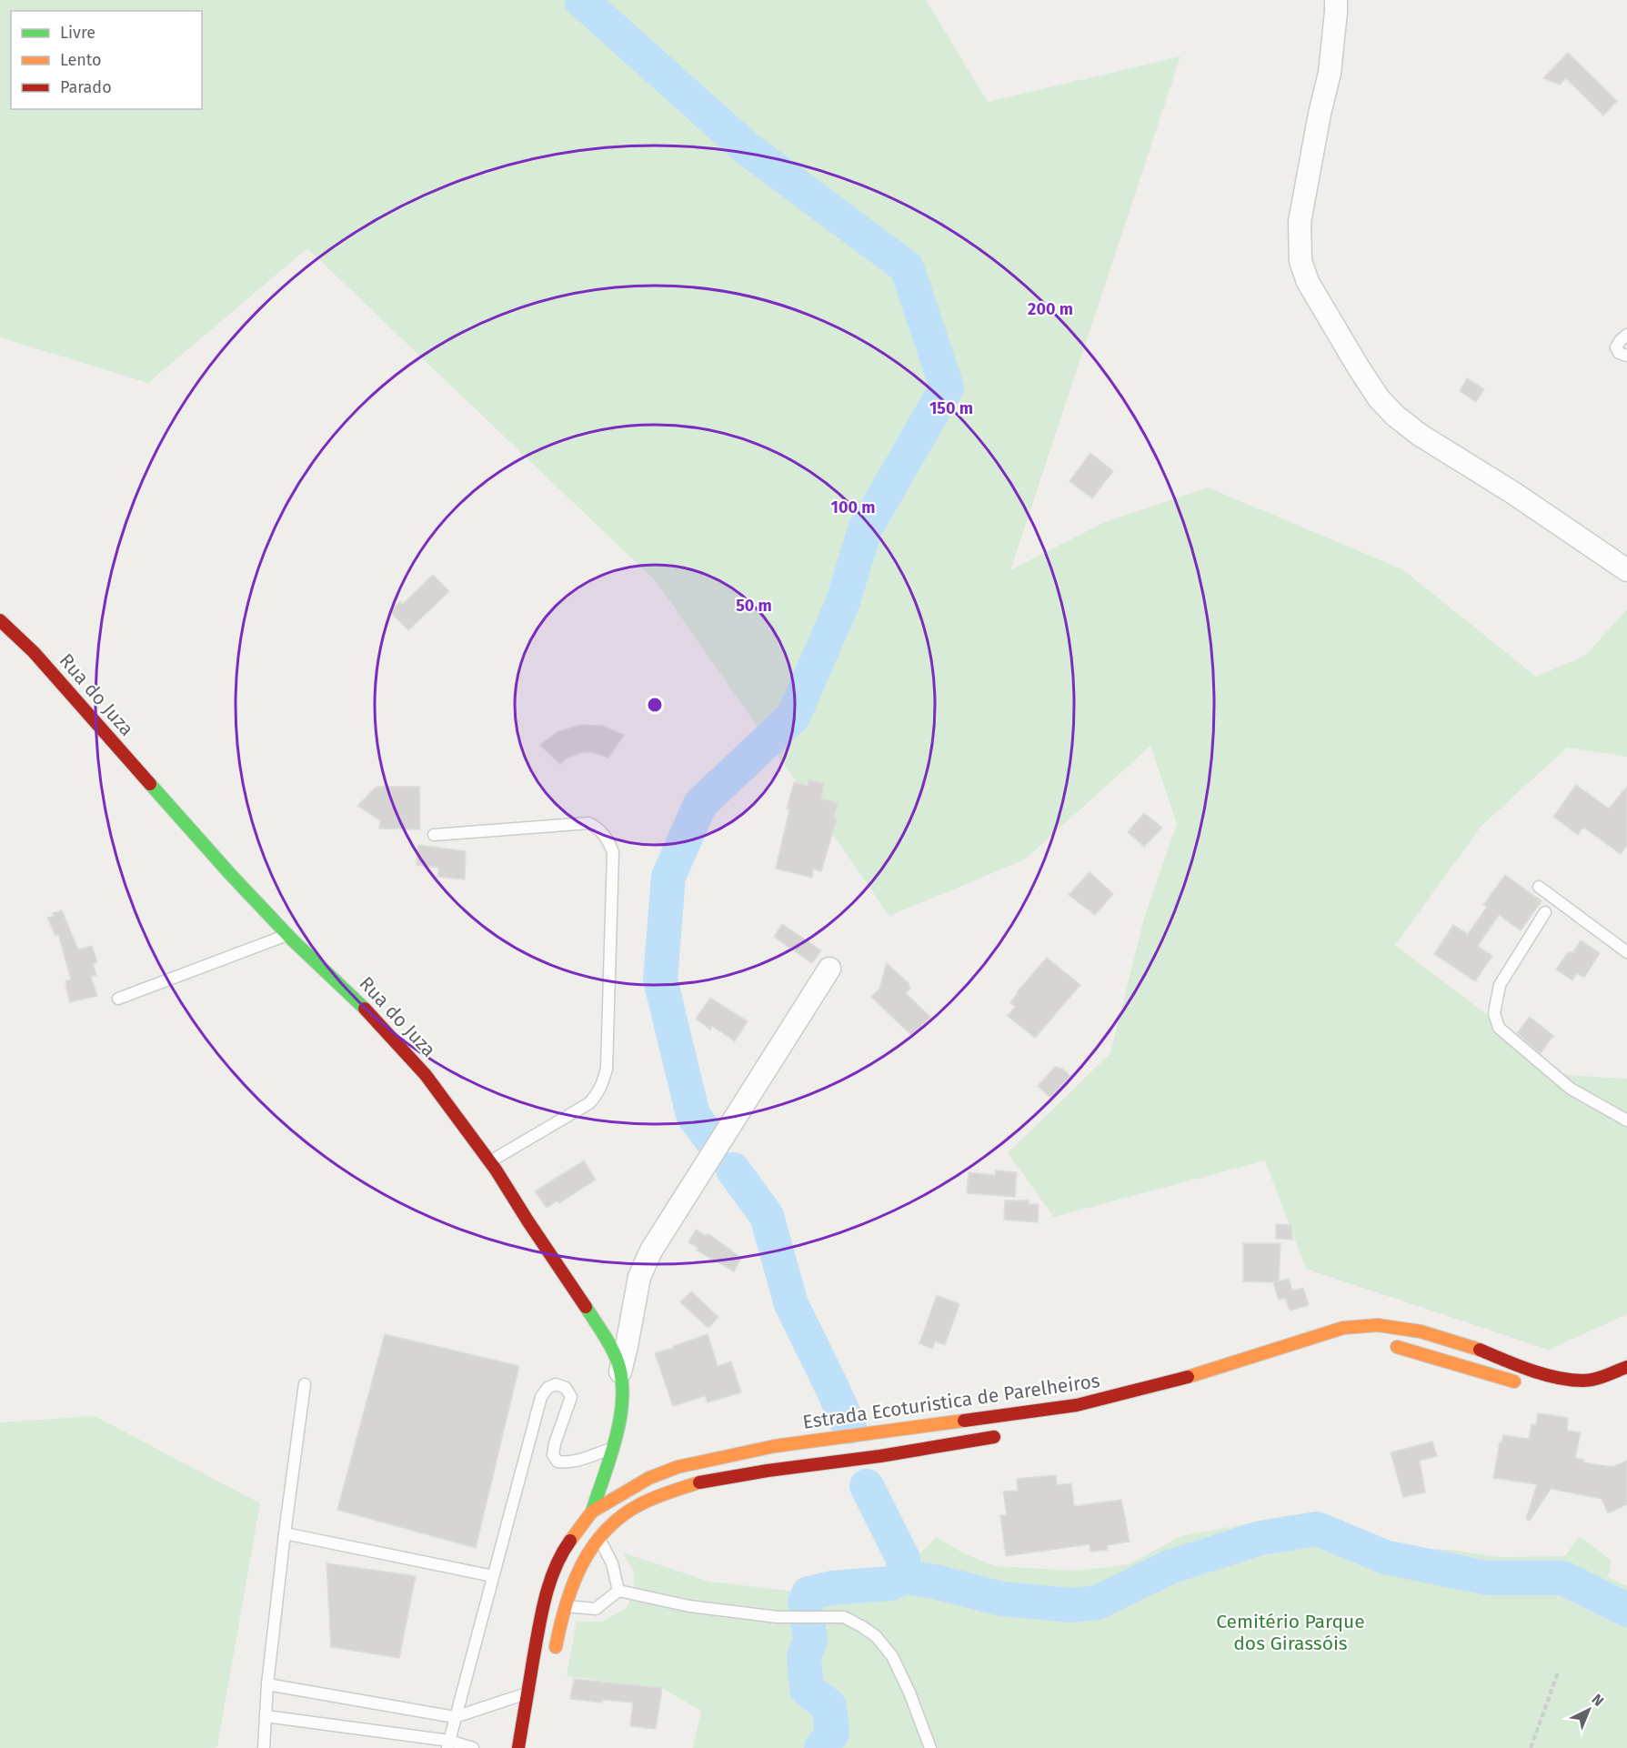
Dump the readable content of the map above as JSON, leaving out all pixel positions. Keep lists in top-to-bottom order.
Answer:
{
  "streets": {
    "main road": ["Rua do Juza", "Estrada Ecoturistica de Parelheiros"]
  },
  "crossings": [
    ["Rua do Juza", "Estrada Ecoturistica de Parelheiros"]
  ],
  "parks": ["Cemitério Parque dos Girassóis"],
  "legend": ["Livre", "Lento", "Parado"],
  "north": "top right",
  "rings": [
    "200 m",
    "150 m",
    "100 m",
    "50 m"
  ]
}
